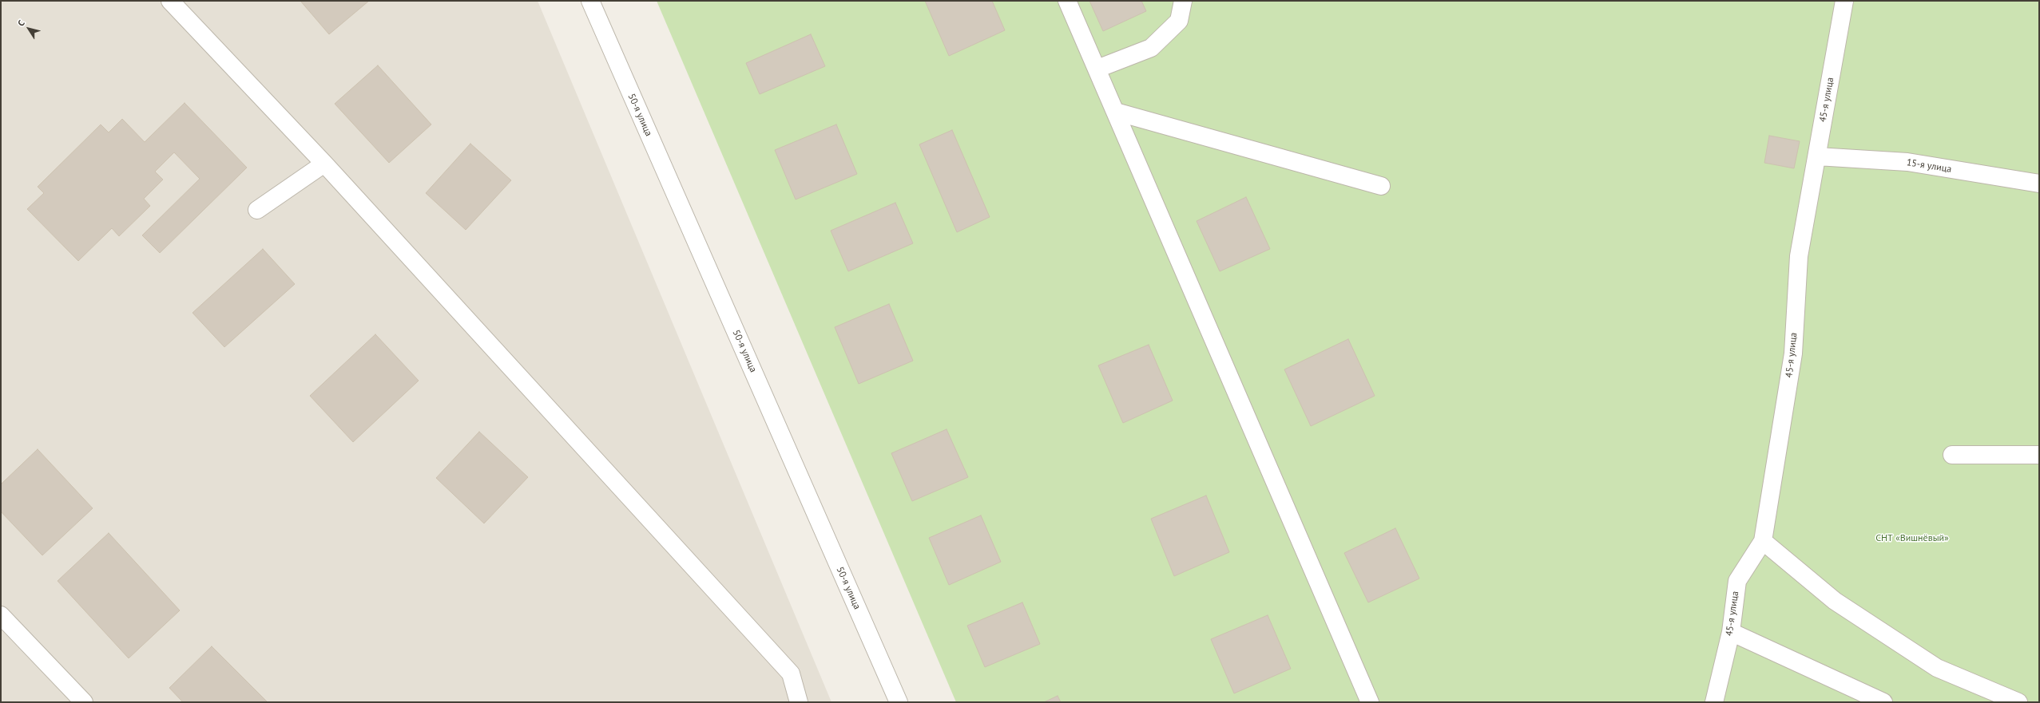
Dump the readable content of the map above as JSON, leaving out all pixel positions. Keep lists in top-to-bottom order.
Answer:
{
  "streets": {
    "street": ["45-я улица", "50-я улица", "15-я улица"]
  },
  "crossings": [
    ["45-я улица", "15-я улица"]
  ],
  "parks": ["СНТ «Вишнёвый»"],
  "north": "top left"
}
